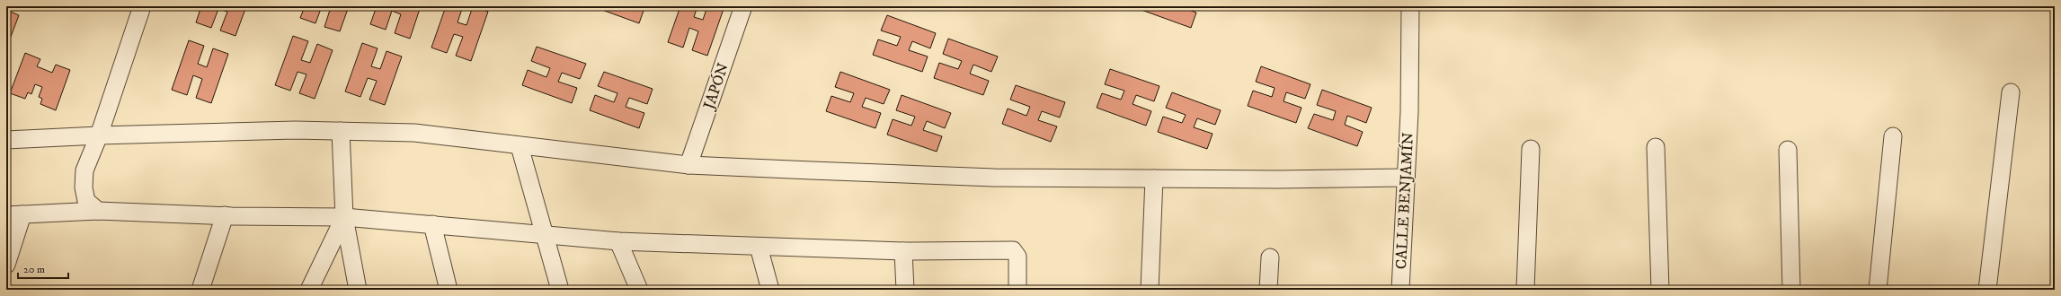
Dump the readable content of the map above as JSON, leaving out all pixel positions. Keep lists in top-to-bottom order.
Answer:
{
  "streets": {
    "street": ["JAPÓN", "CALLE BENJAMÍN"]
  },
  "scale_bar": "20 m"
}
